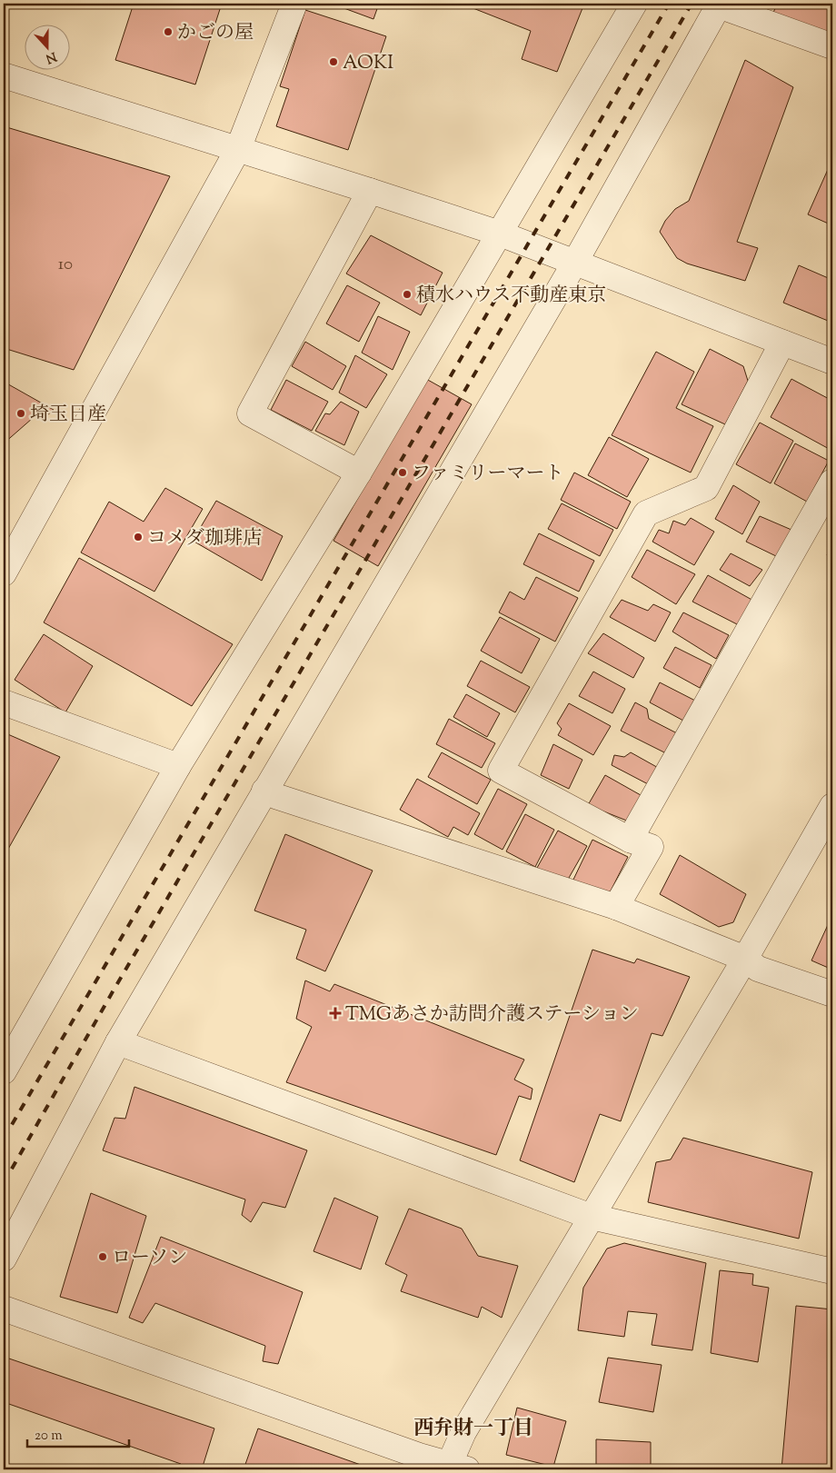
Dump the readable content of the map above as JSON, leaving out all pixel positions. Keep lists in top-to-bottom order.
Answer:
{
  "districts": ["西弁財一丁目"],
  "places": {
    "other": [
      "かごの屋",
      "AOKI",
      "積水ハウス不動産東京",
      "埼玉日産",
      "ファミリーマート",
      "コメダ珈琲店",
      "ローソン"
    ],
    "health": ["TMGあさか訪問介護ステーション"]
  },
  "house_numbers": ["10"],
  "scale_bar": "20 m",
  "north": "bottom"
}
